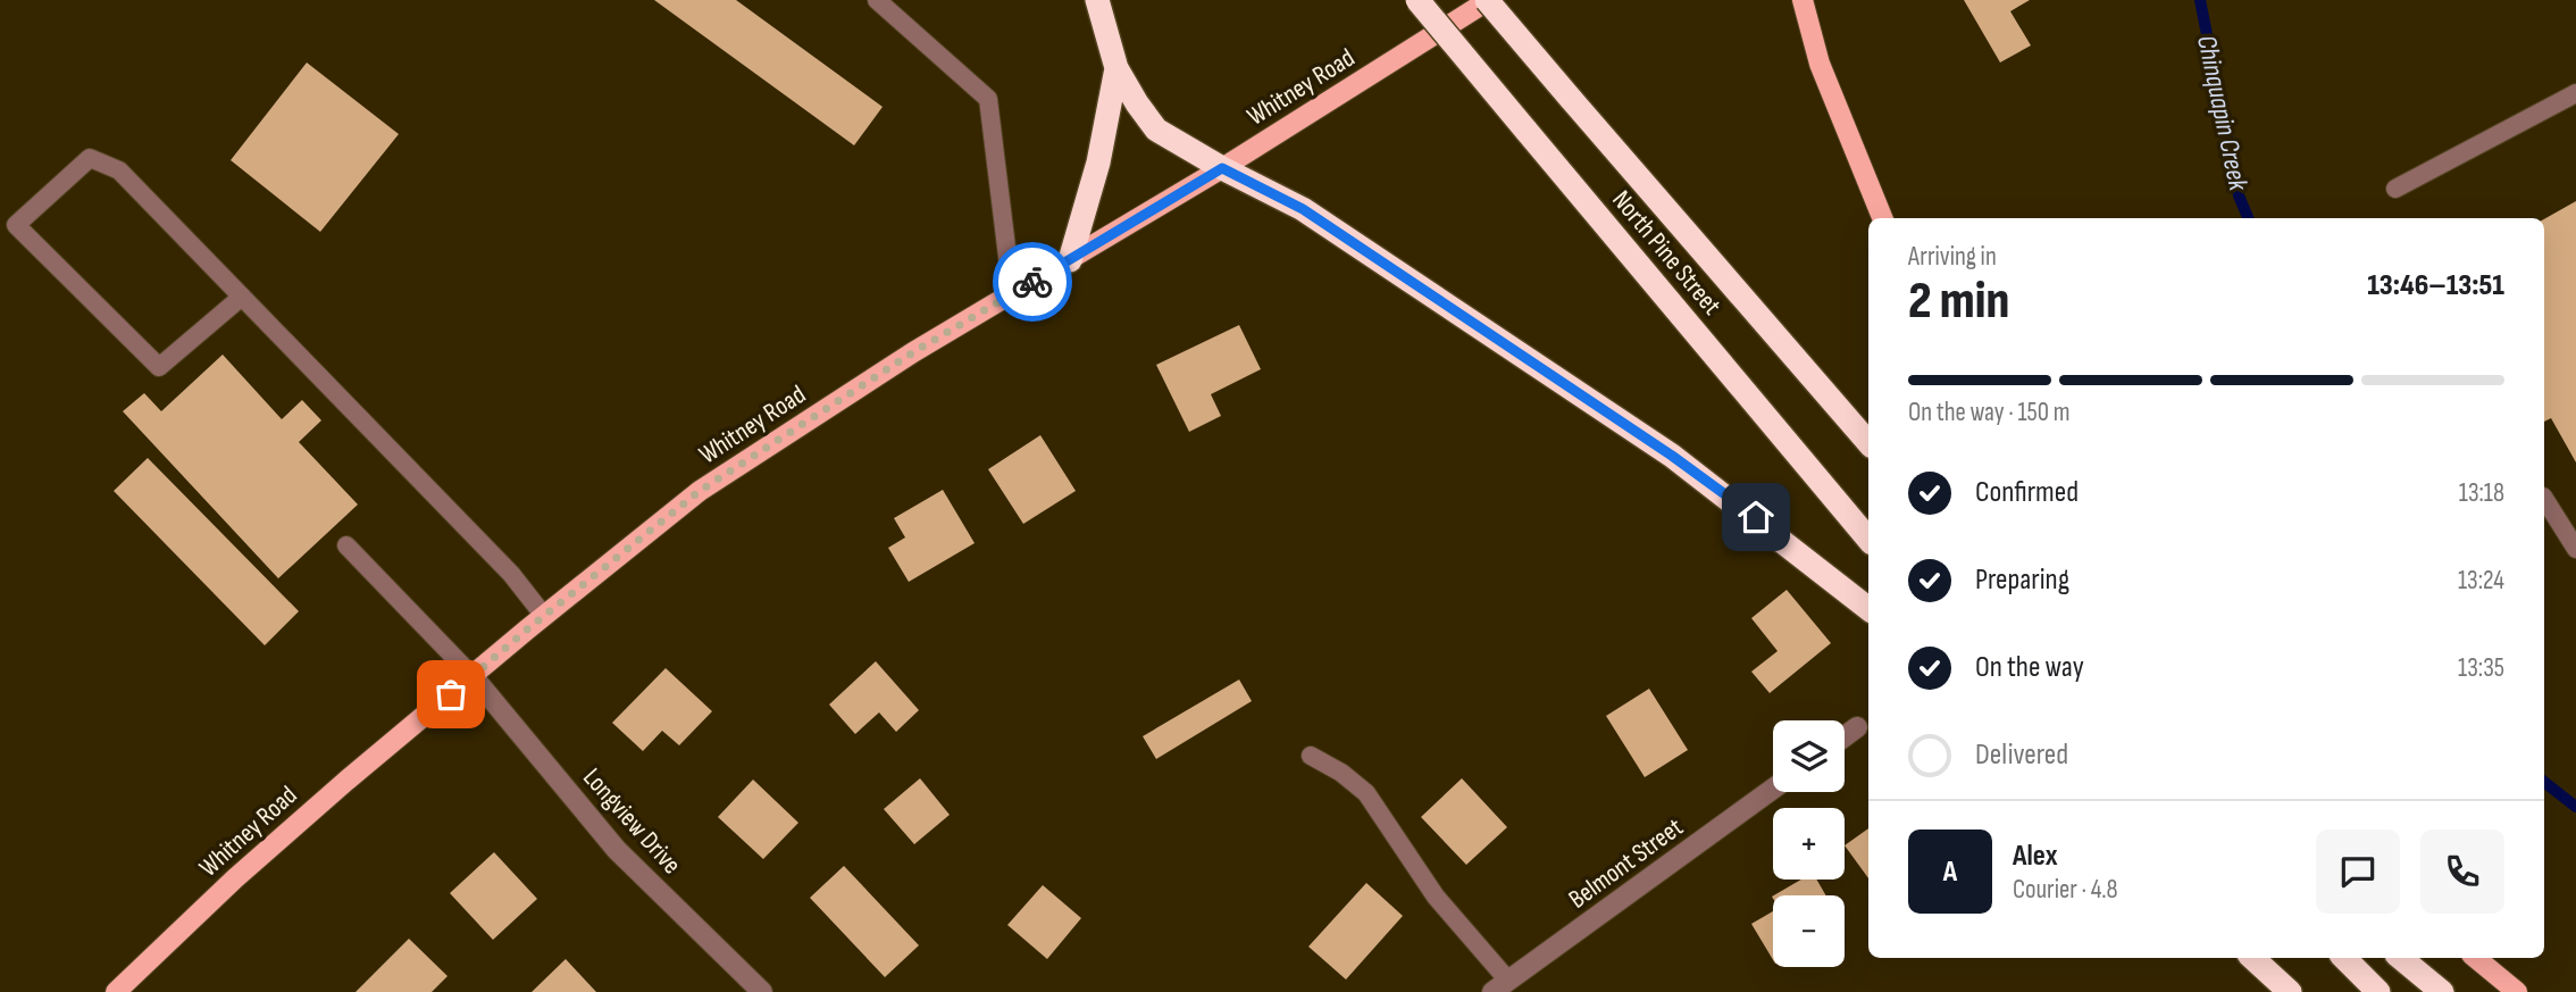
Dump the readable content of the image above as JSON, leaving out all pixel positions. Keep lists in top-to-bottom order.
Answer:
{
  "streets": {
    "highway": ["North Pine Street"],
    "main road": ["Whitney Road"],
    "street": ["Longview Drive", "Belmont Street"]
  },
  "crossings": [
    ["Whitney Road", "North Pine Street"],
    ["Whitney Road", "Longview Drive"]
  ],
  "water": ["Chinquapin Creek"],
  "page": {
    "heading": ["2 min", "Arriving in", "13:46–13:51"],
    "panel": ["Alex", "Courier · 4.8"],
    "bar": "On the way · 150 m",
    "list": [
      ["Confirmed", "13:18"],
      ["Preparing", "13:24"],
      ["On the way", "13:35"],
      "Delivered"
    ],
    "map_buttons": ["+", "−"],
    "round": "A"
  }
}
